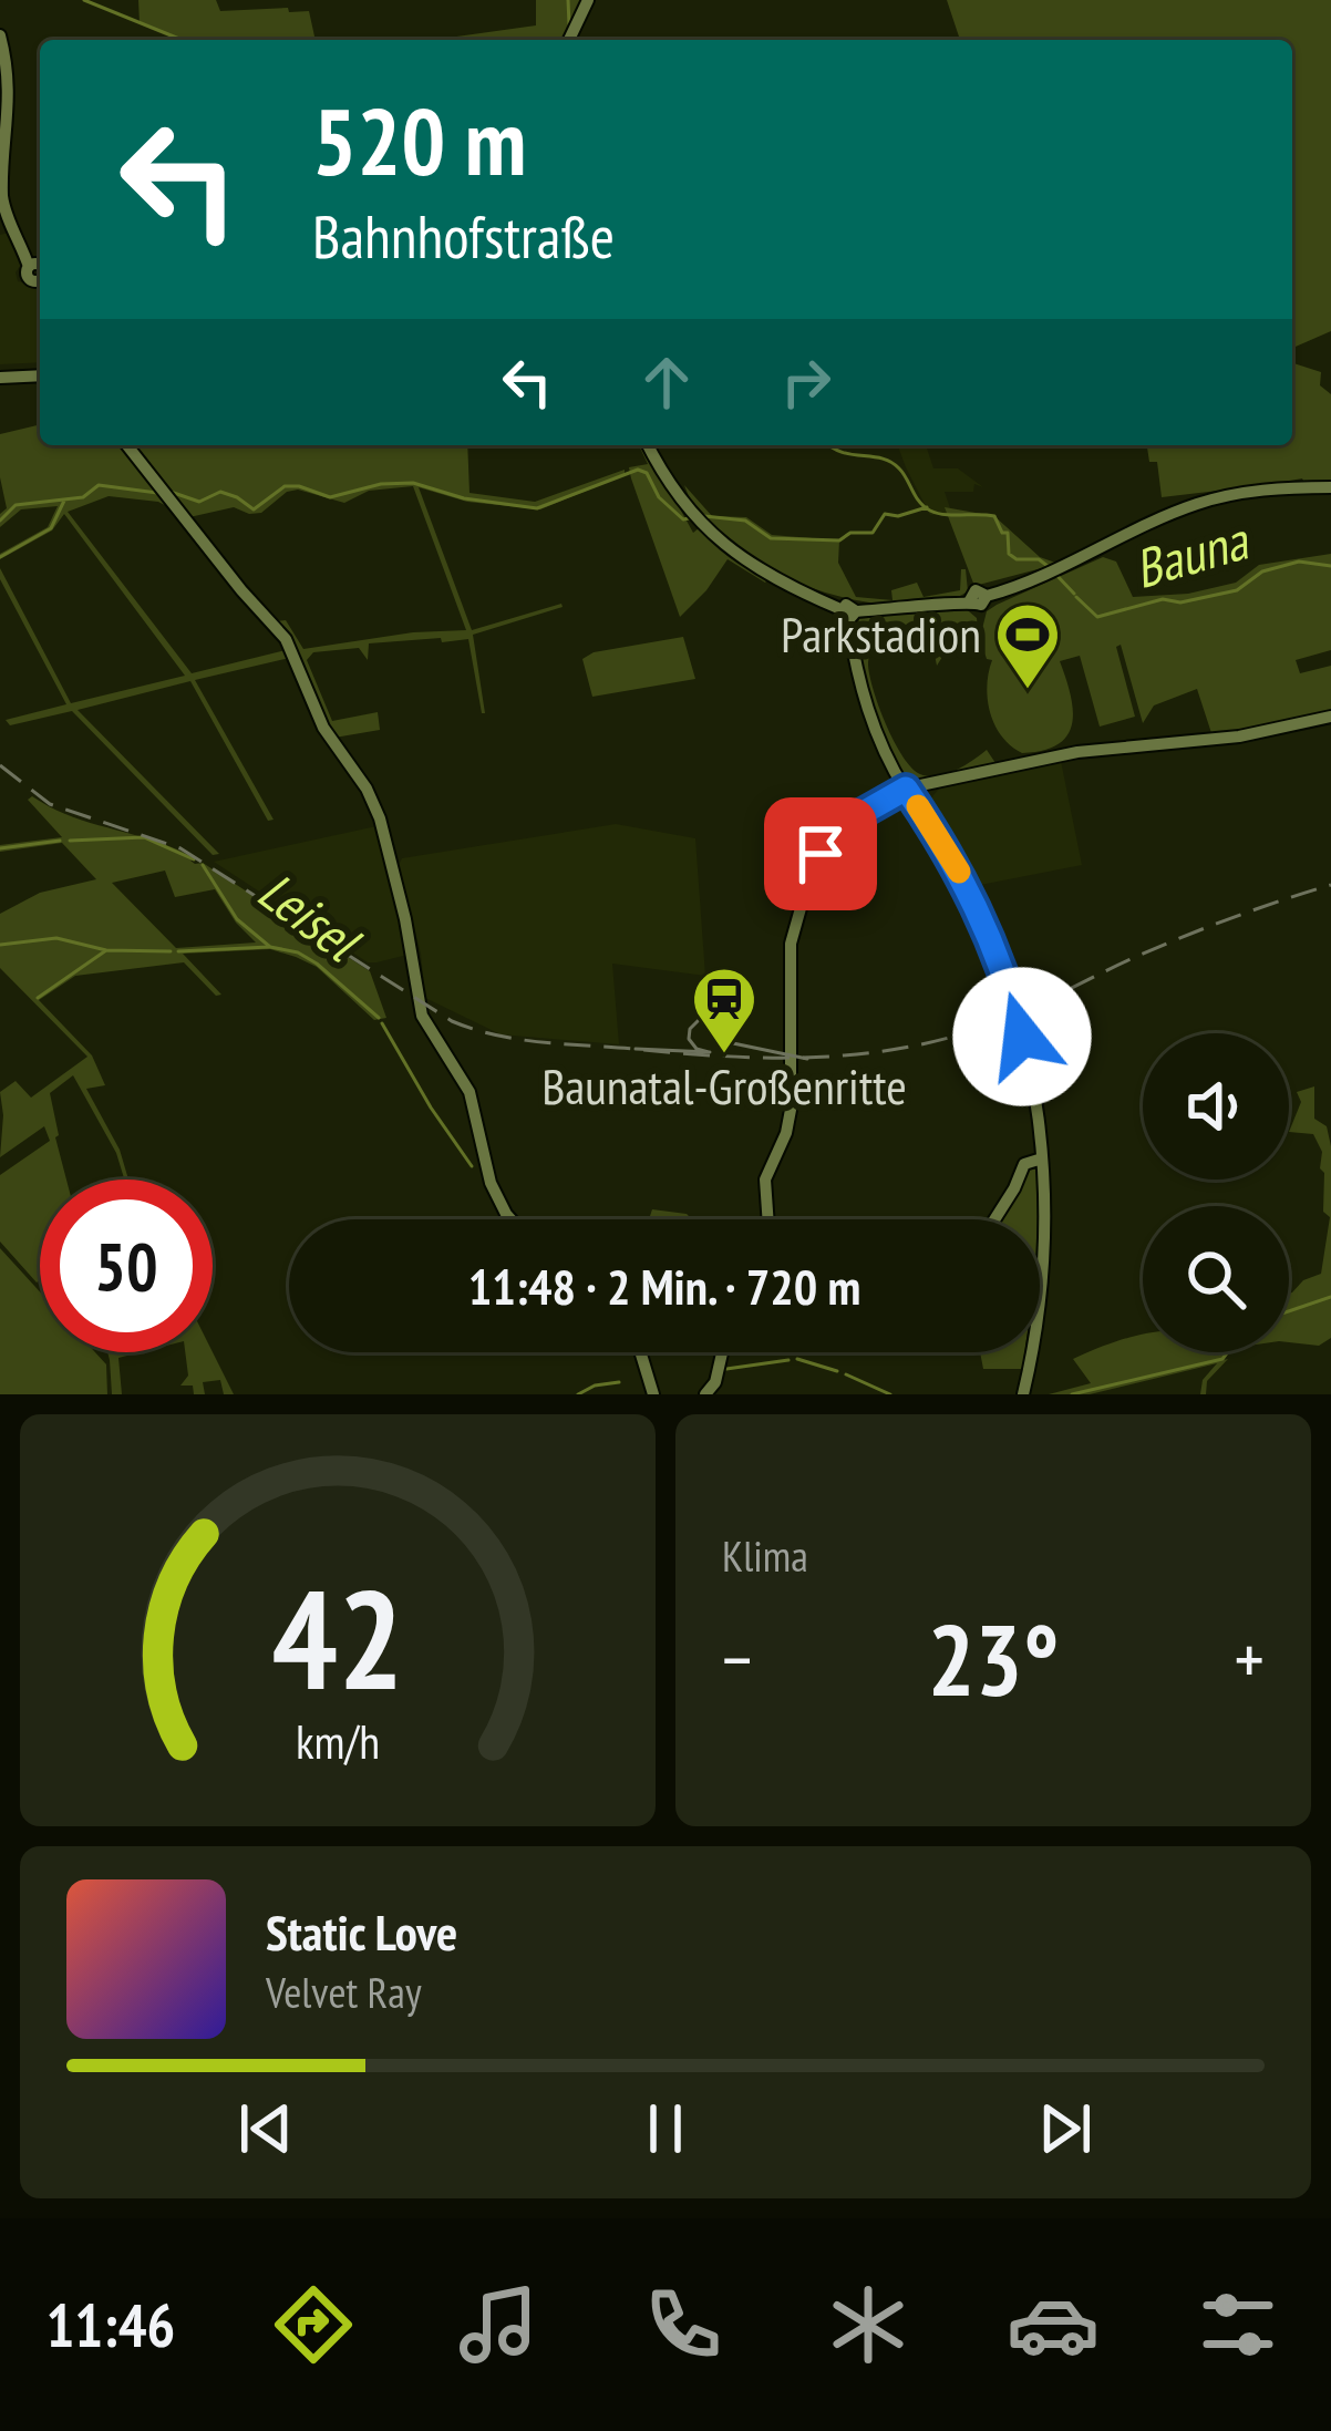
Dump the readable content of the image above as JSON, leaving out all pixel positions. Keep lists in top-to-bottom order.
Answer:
{
  "water": ["Bauna", "Leisel"],
  "places": {
    "sports": ["Parkstadion"],
    "station": ["Baunatal-Großenritte"]
  },
  "page": {
    "turn": ["520 m", "Bahnhofstraße"],
    "limit": "50",
    "trip": "11:48 · 2 Min. · 720 m",
    "tile": "Klima",
    "heat": ["−", "23°", "+"],
    "song": ["Static Love", "Velvet Ray"],
    "tabs": "11:46",
    "gauge": ["42", "km/h"]
  }
}
